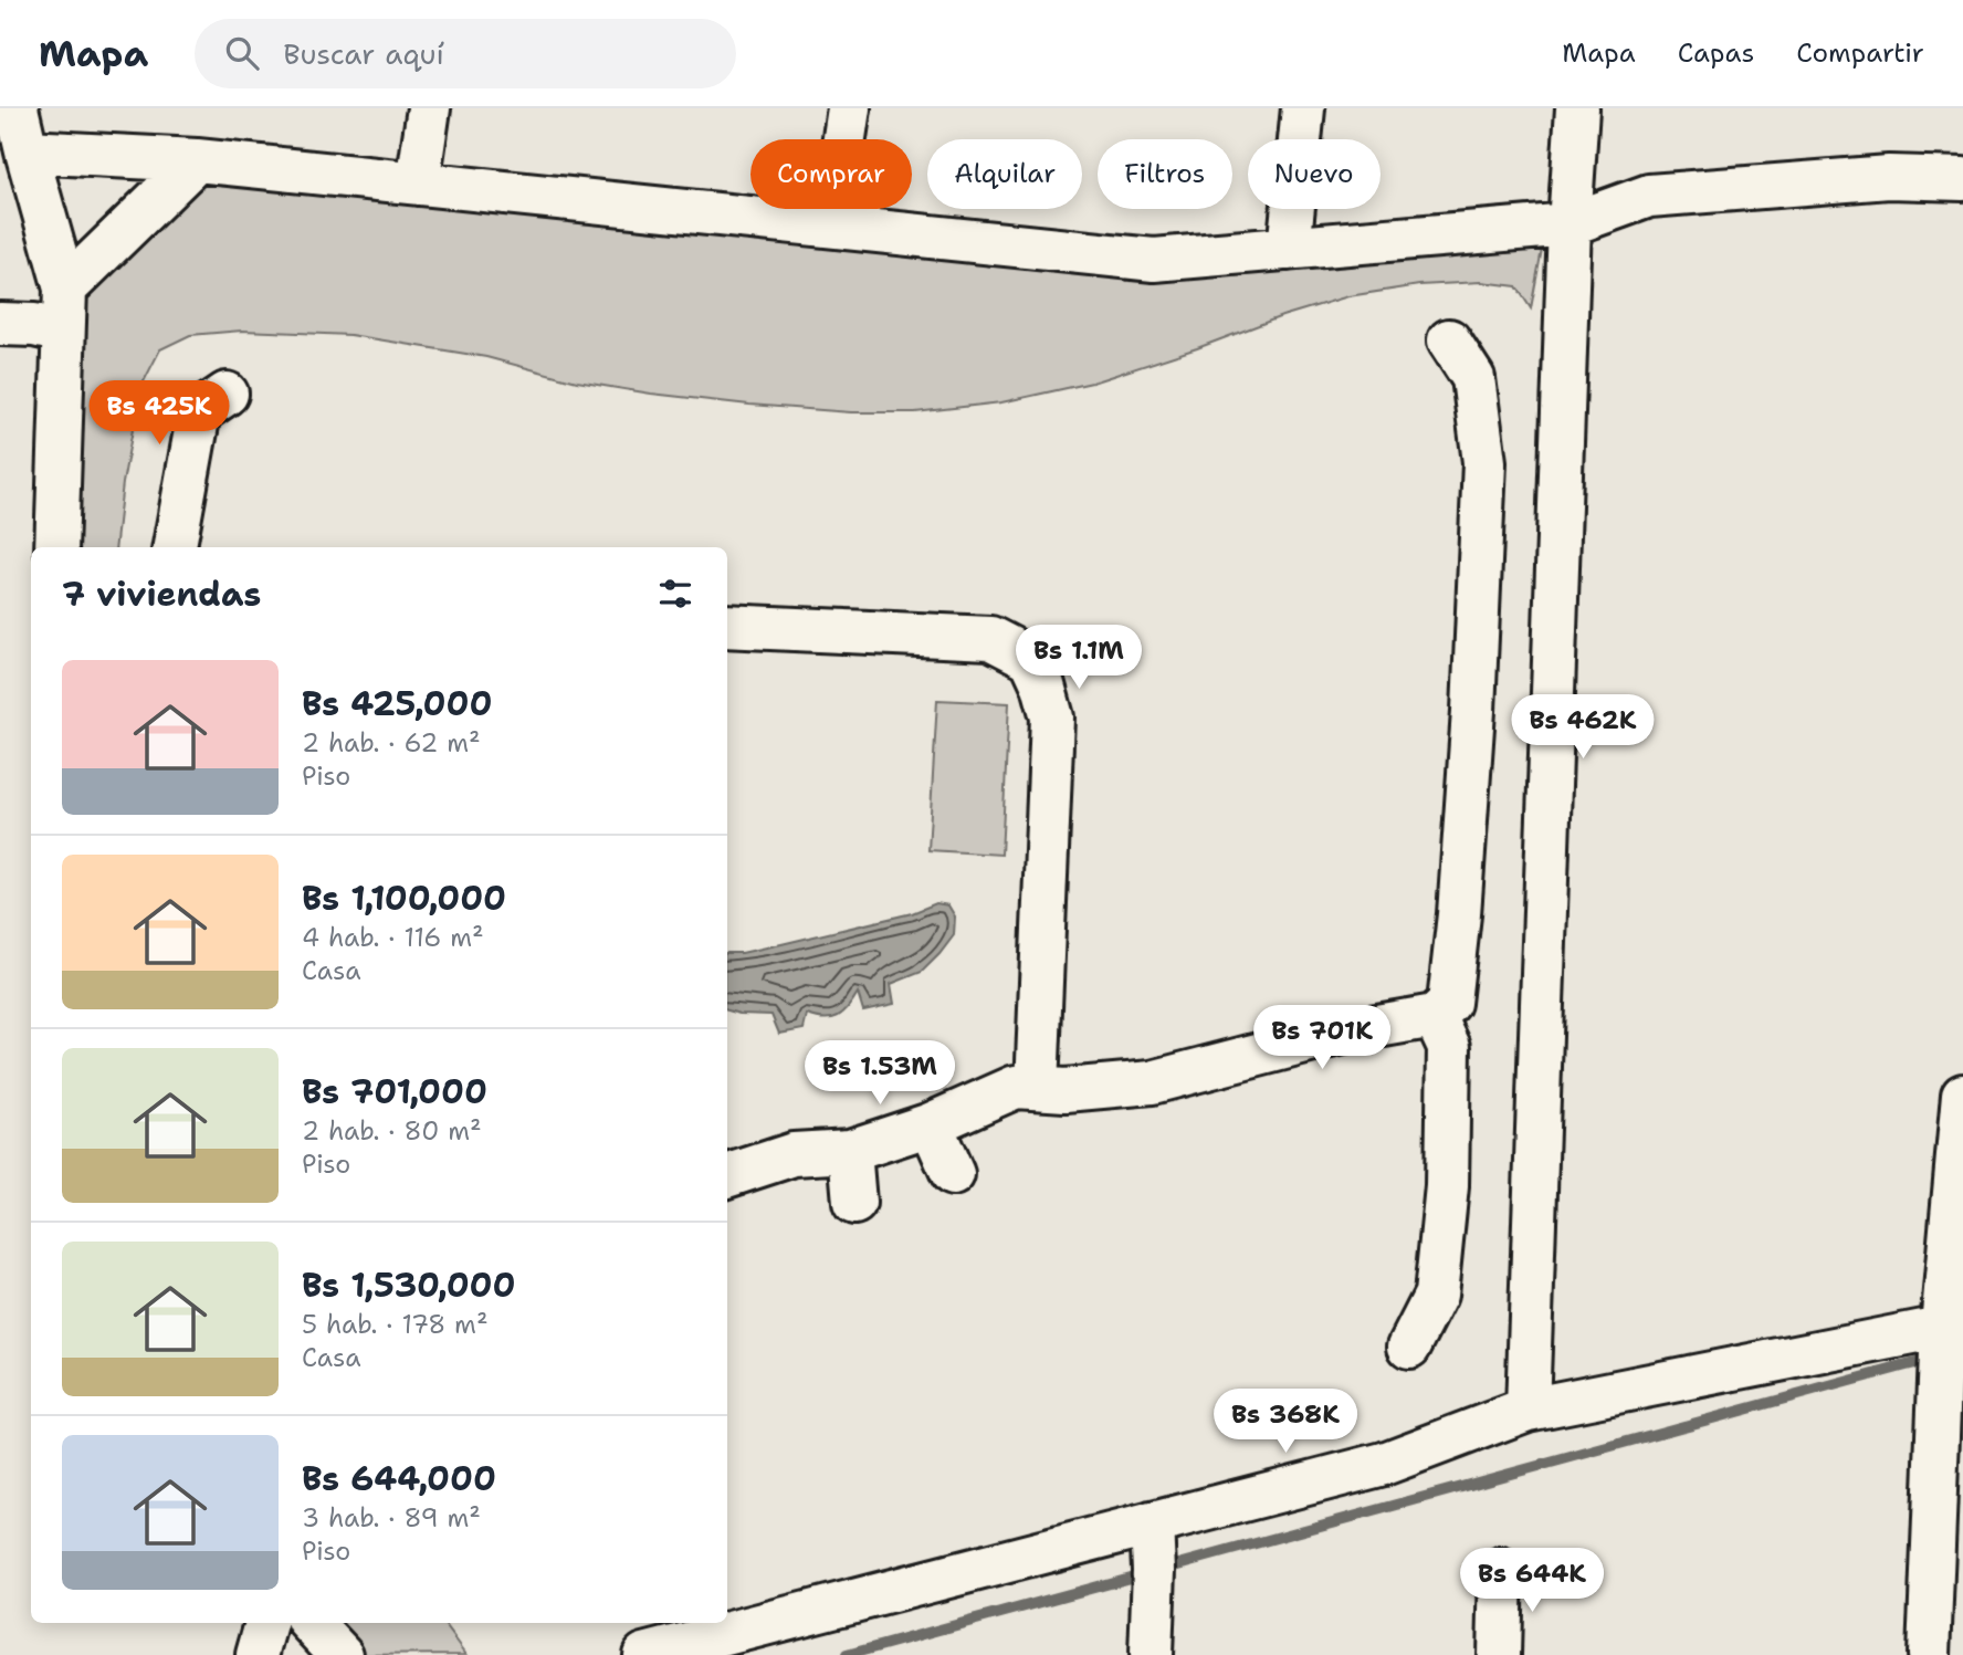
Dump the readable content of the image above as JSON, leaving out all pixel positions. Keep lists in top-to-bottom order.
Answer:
{
  "page": {
    "header": "Mapa",
    "search": "Buscar aquí",
    "nav": ["Mapa", "Capas", "Compartir"],
    "chip": [
      "Comprar",
      "Alquilar",
      "Filtros",
      "Nuevo"
    ],
    "price": [
      "Bs 425K",
      "Bs 1.1M",
      "Bs 462K",
      "Bs 701K",
      "Bs 1.53M",
      "Bs 368K",
      "Bs 644K"
    ],
    "heading": "7 viviendas",
    "list": [
      {
        "name": "Bs 425,000",
        "note": "2 hab. · 62 m² · Piso"
      },
      {
        "name": "Bs 1,100,000",
        "note": "4 hab. · 116 m² · Casa"
      },
      {
        "name": "Bs 701,000",
        "note": "2 hab. · 80 m² · Piso"
      },
      {
        "name": "Bs 1,530,000",
        "note": "5 hab. · 178 m² · Casa"
      },
      {
        "name": "Bs 644,000",
        "note": "3 hab. · 89 m² · Piso"
      }
    ]
  }
}
